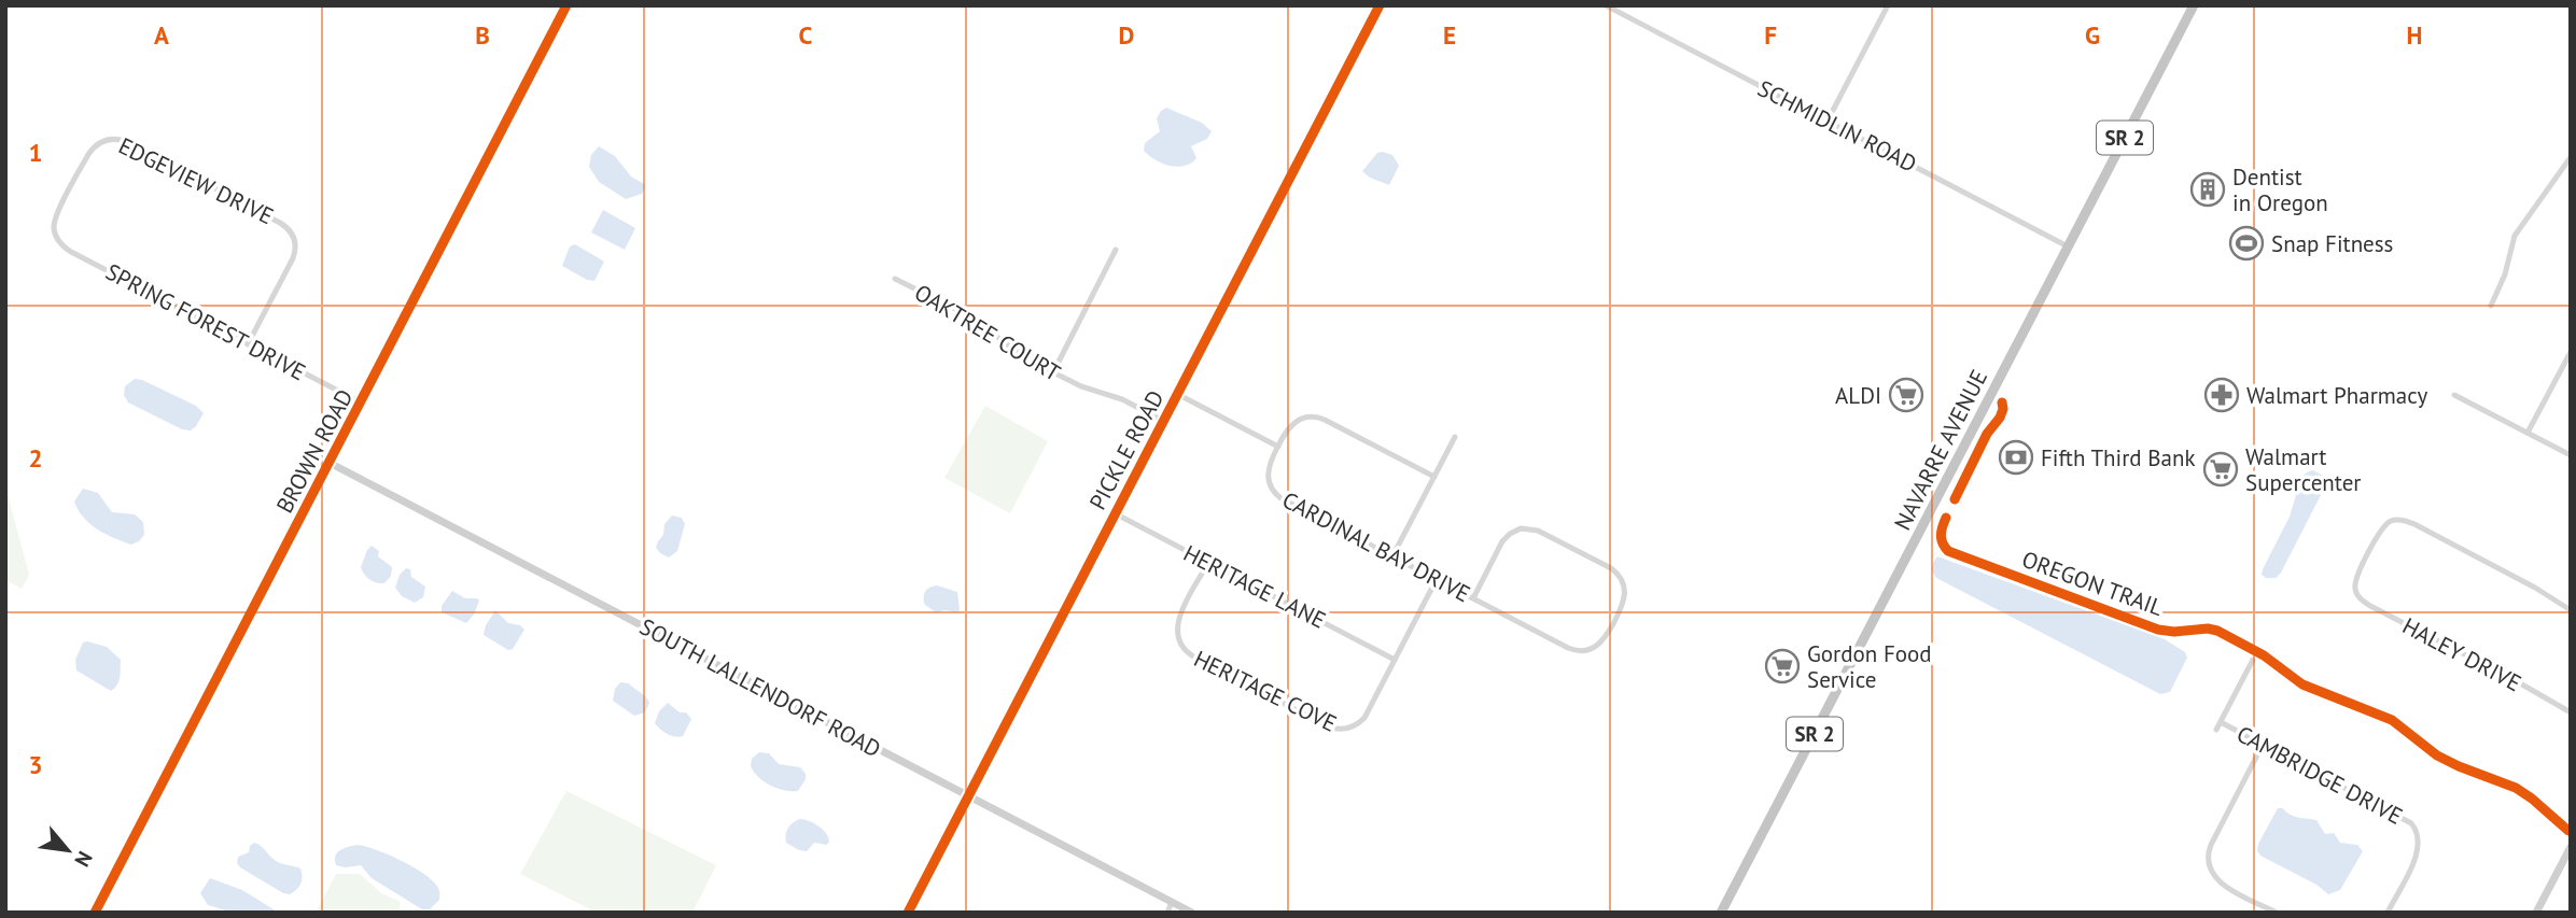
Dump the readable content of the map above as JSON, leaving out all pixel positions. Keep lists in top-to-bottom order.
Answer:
{
  "streets": {
    "highway": ["SR 2", "NAVARRE AVENUE"],
    "street": [
      "SCHMIDLIN ROAD",
      "EDGEVIEW DRIVE",
      "SPRING FOREST DRIVE",
      "OAKTREE COURT",
      "PICKLE ROAD",
      "BROWN ROAD",
      "CARDINAL BAY DRIVE",
      "HERITAGE LANE",
      "HALEY DRIVE",
      "SOUTH LALLENDORF ROAD",
      "HERITAGE COVE",
      "CAMBRIDGE DRIVE"
    ],
    "cycle path": ["OREGON TRAIL"]
  },
  "crossings": [
    ["SCHMIDLIN ROAD", "NAVARRE AVENUE"],
    ["EDGEVIEW DRIVE", "SPRING FOREST DRIVE"],
    ["SPRING FOREST DRIVE", "BROWN ROAD"],
    ["OAKTREE COURT", "PICKLE ROAD"],
    ["PICKLE ROAD", "HERITAGE LANE"],
    ["PICKLE ROAD", "SOUTH LALLENDORF ROAD"],
    ["BROWN ROAD", "SOUTH LALLENDORF ROAD"],
    ["HERITAGE LANE", "HERITAGE COVE"]
  ],
  "places": {
    "building": ["Dentist in Oregon"],
    "sports": ["Snap Fitness"],
    "supermarket": ["ALDI", "Walmart Supercenter", "Gordon Food Service"],
    "pharmacy": ["Walmart Pharmacy"],
    "bank": ["Fifth Third Bank"]
  },
  "north": "bottom right",
  "grid": {
    "columns": [
      "A",
      "B",
      "C",
      "D",
      "E",
      "F",
      "G",
      "H"
    ],
    "rows": ["1", "2", "3"]
  }
}
